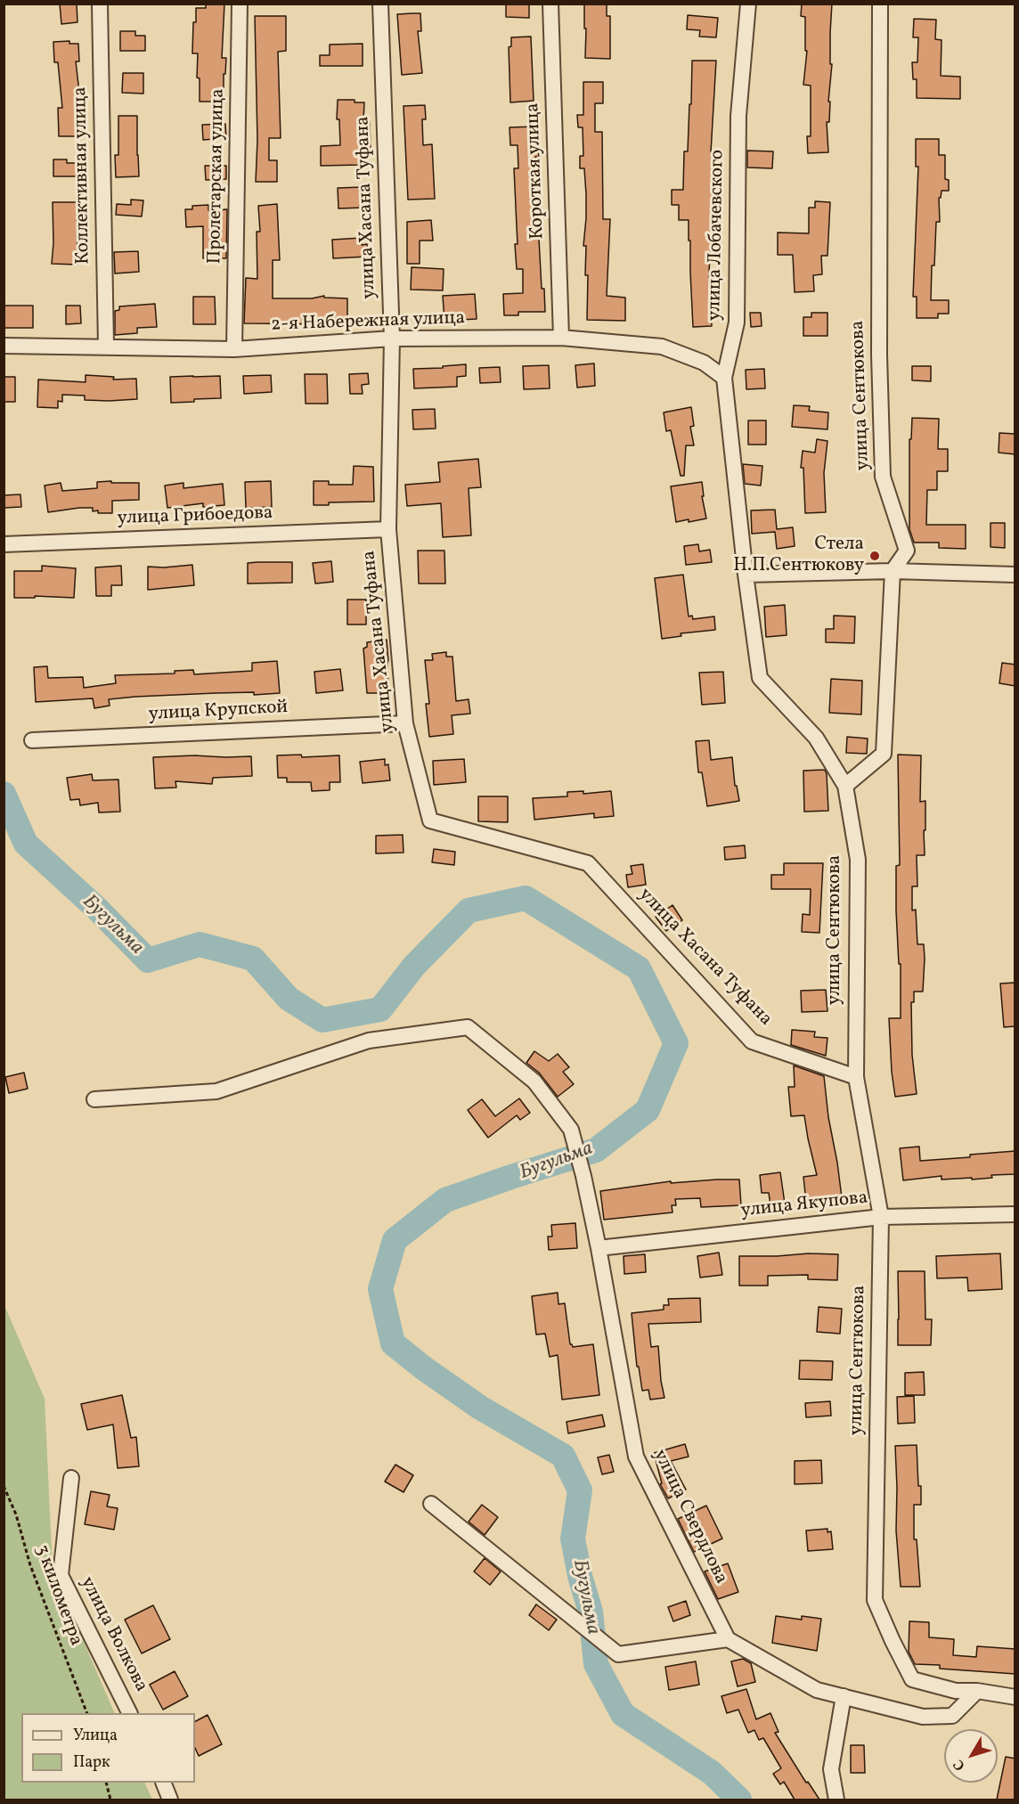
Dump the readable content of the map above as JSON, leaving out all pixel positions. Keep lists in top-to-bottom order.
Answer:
{
  "streets": {
    "street": [
      "Короткая улица",
      "Коллективная улица",
      "Пролетарская улица",
      "улица Хасана Туфана",
      "улица Лобачевского",
      "2-я Набережная улица",
      "улица Сентюкова",
      "улица Грибоедова",
      "улица Крупской",
      "улица Якупова",
      "улица Свердлова",
      "улица Волкова"
    ],
    "path": ["3 километра"]
  },
  "crossings": [
    ["Короткая улица", "2-я Набережная улица"],
    ["Коллективная улица", "2-я Набережная улица"],
    ["Пролетарская улица", "2-я Набережная улица"],
    ["улица Хасана Туфана", "2-я Набережная улица"],
    ["улица Хасана Туфана", "улица Сентюкова"],
    ["улица Хасана Туфана", "улица Грибоедова"],
    ["улица Хасана Туфана", "улица Крупской"],
    ["улица Лобачевского", "2-я Набережная улица"],
    ["улица Лобачевского", "улица Сентюкова"],
    ["улица Сентюкова", "улица Якупова"],
    ["улица Якупова", "улица Свердлова"]
  ],
  "water": ["Бугульма"],
  "places": ["Стела Н.П.Сентюкову"],
  "legend": ["Улица", "Парк"],
  "north": "bottom left"
}
